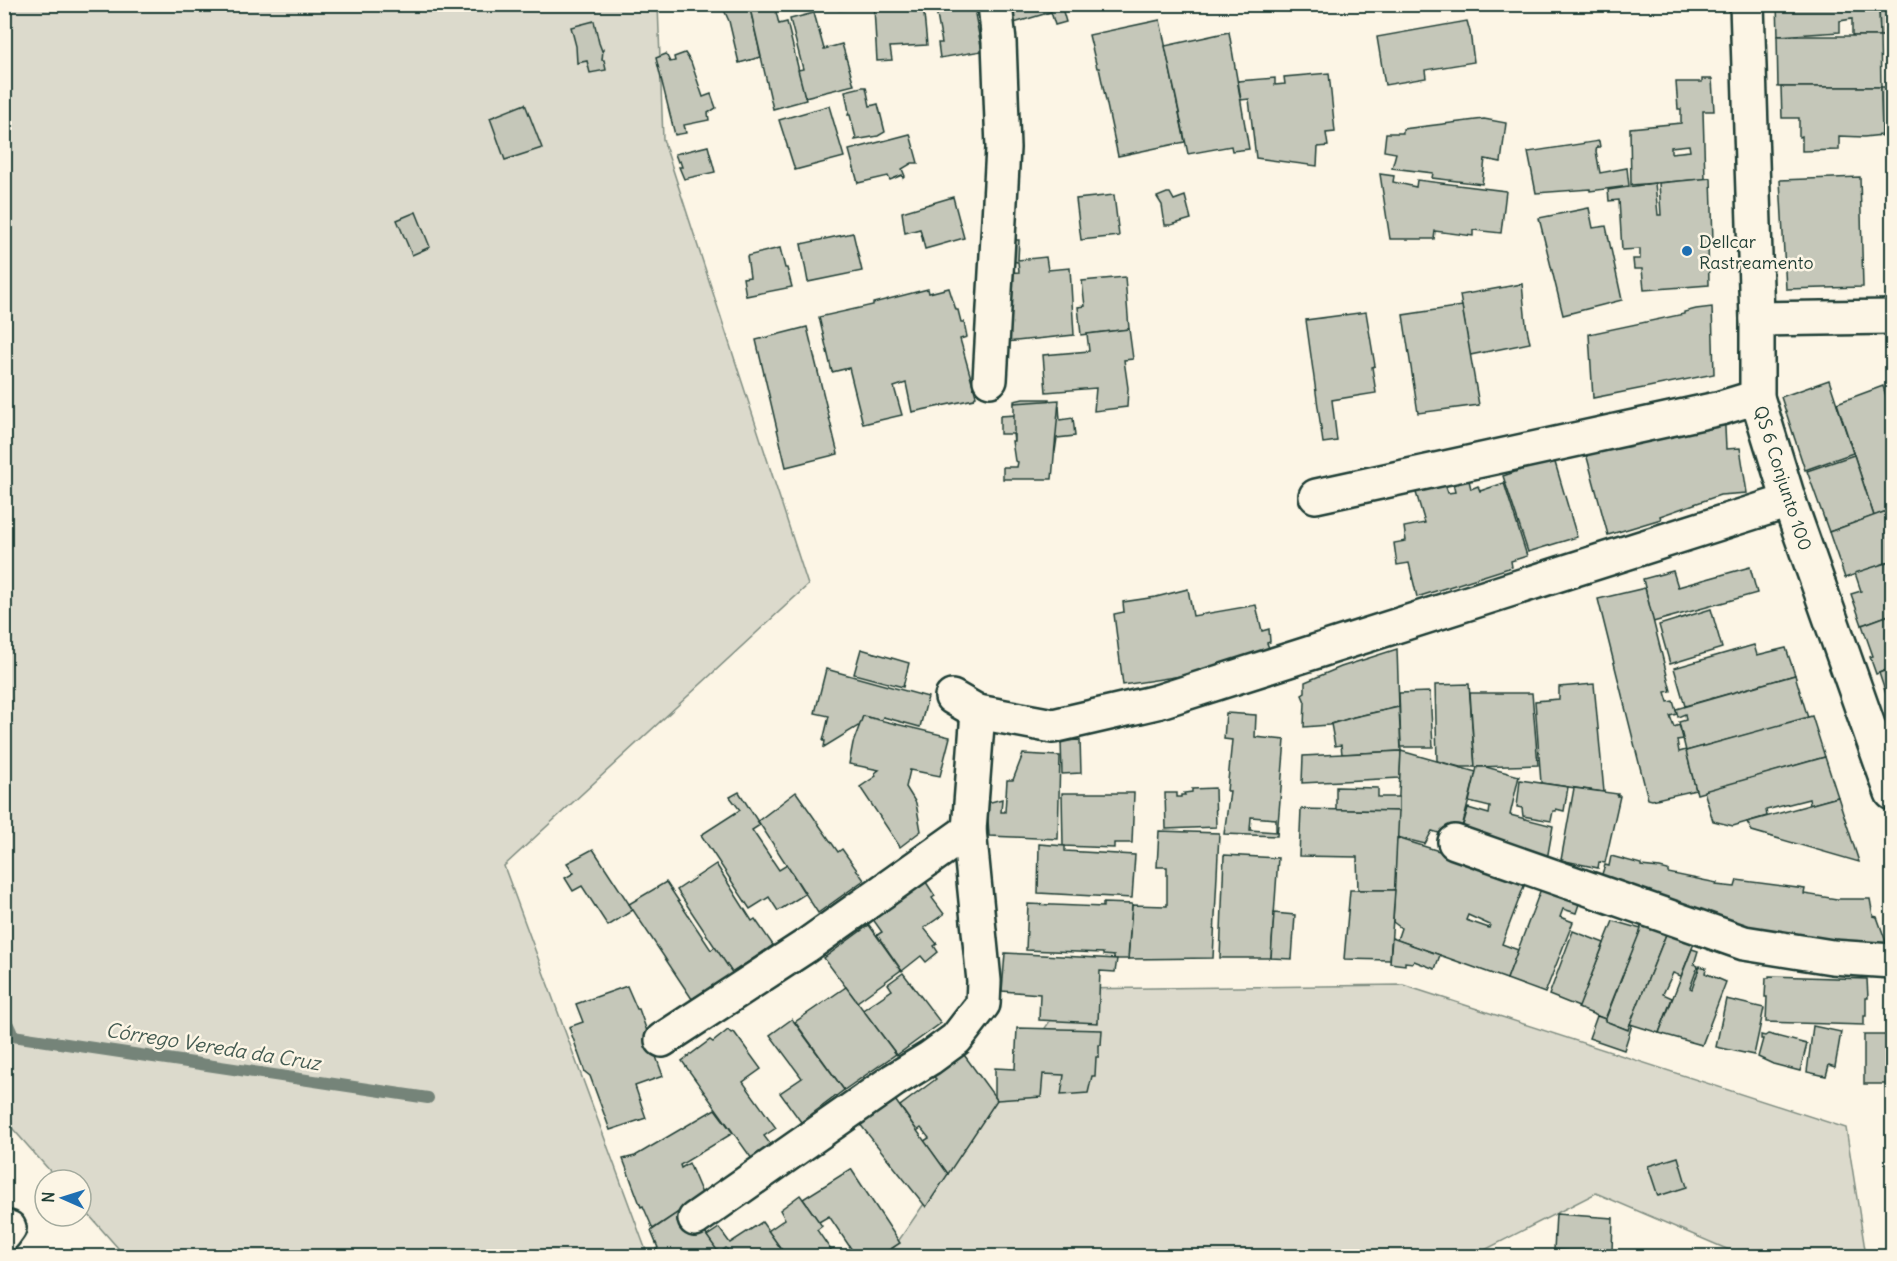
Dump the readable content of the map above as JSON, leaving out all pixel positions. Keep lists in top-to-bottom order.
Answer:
{
  "streets": {
    "street": ["QS 6 Conjunto 100"]
  },
  "water": ["Córrego Vereda da Cruz"],
  "places": ["Dellcar Rastreamento"],
  "north": "left"
}
